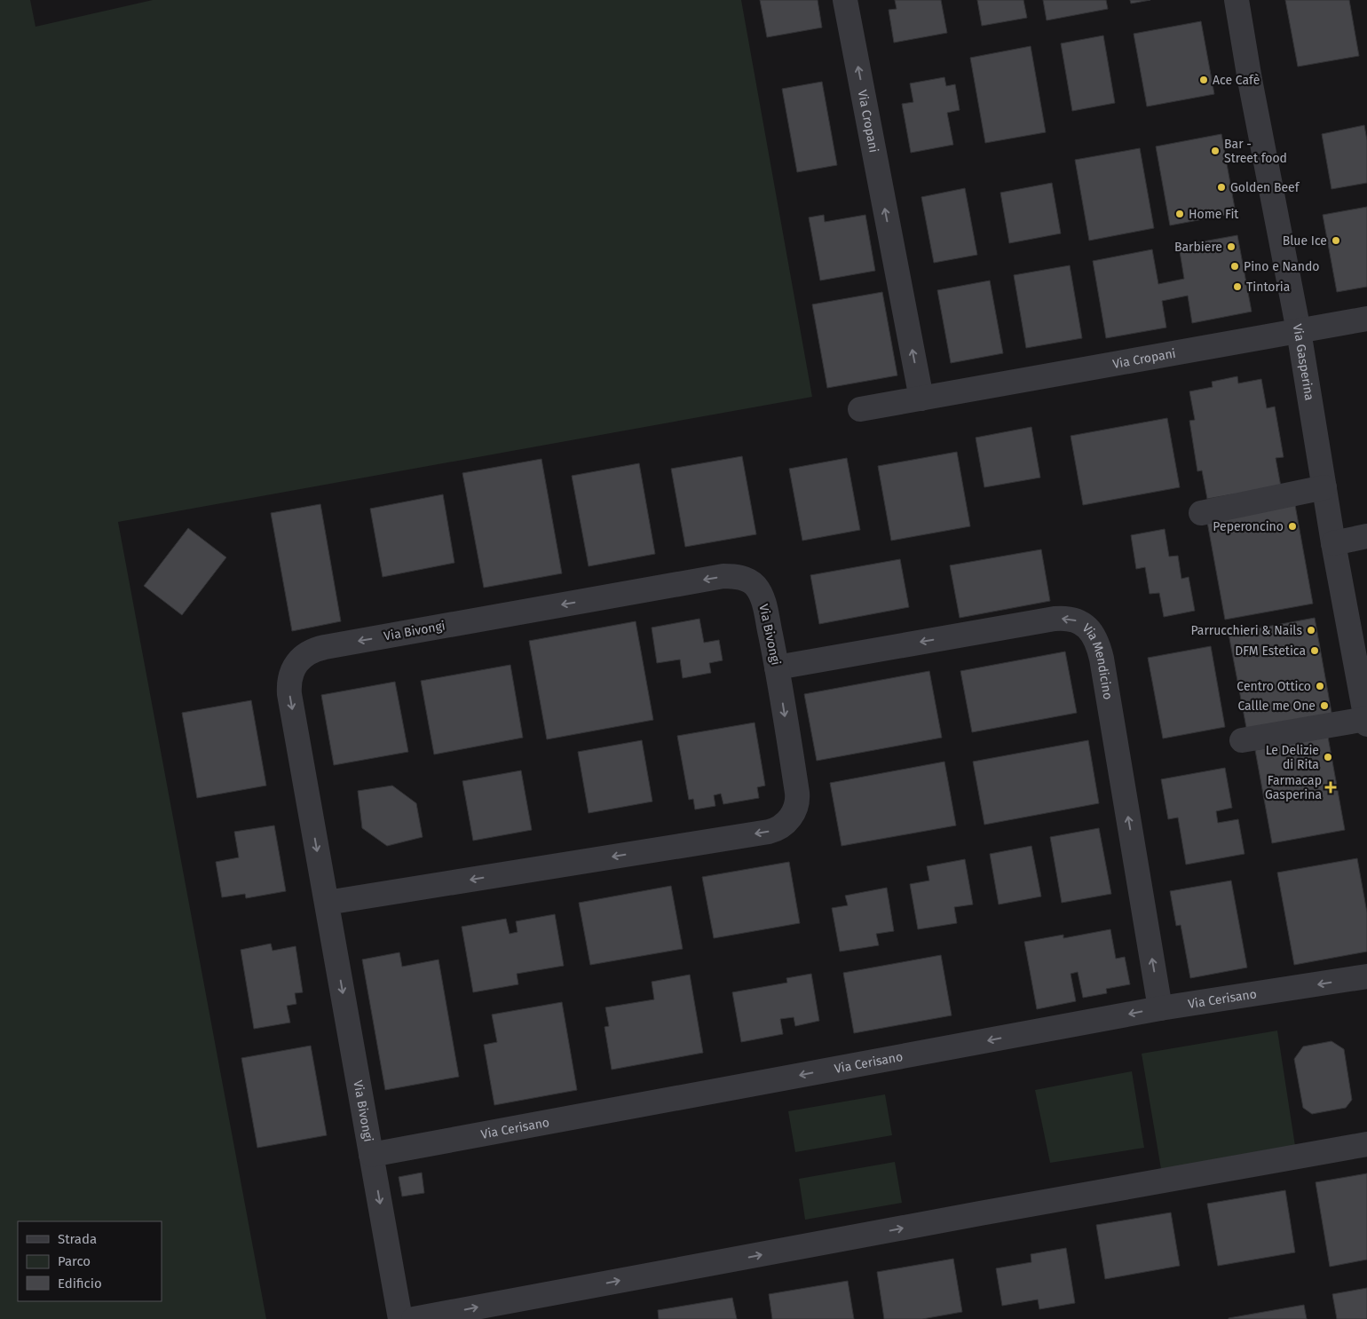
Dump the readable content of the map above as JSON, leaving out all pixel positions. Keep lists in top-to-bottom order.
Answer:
{
  "streets": {
    "street": [
      "Via Cropani",
      "Via Gasperina",
      "Via Bivongi",
      "Via Mendicino",
      "Via Cerisano"
    ]
  },
  "crossings": [
    ["Via Cropani", "Via Gasperina"],
    ["Via Bivongi", "Via Mendicino"],
    ["Via Bivongi", "Via Cerisano"],
    ["Via Mendicino", "Via Cerisano"]
  ],
  "one_way": ["Via Cropani"],
  "places": {
    "other": [
      "Ace Cafè",
      "Bar - Street food",
      "Golden Beef",
      "Home Fit",
      "Blue Ice",
      "Barbiere",
      "Pino e Nando",
      "Tintoria",
      "Peperoncino",
      "Parrucchieri & Nails",
      "DFM Estetica",
      "Centro Ottico",
      "Callle me One",
      "Le Delizie di Rita"
    ],
    "health": ["Farmacap Gasperina"]
  },
  "legend": ["Strada", "Parco", "Edificio"]
}
